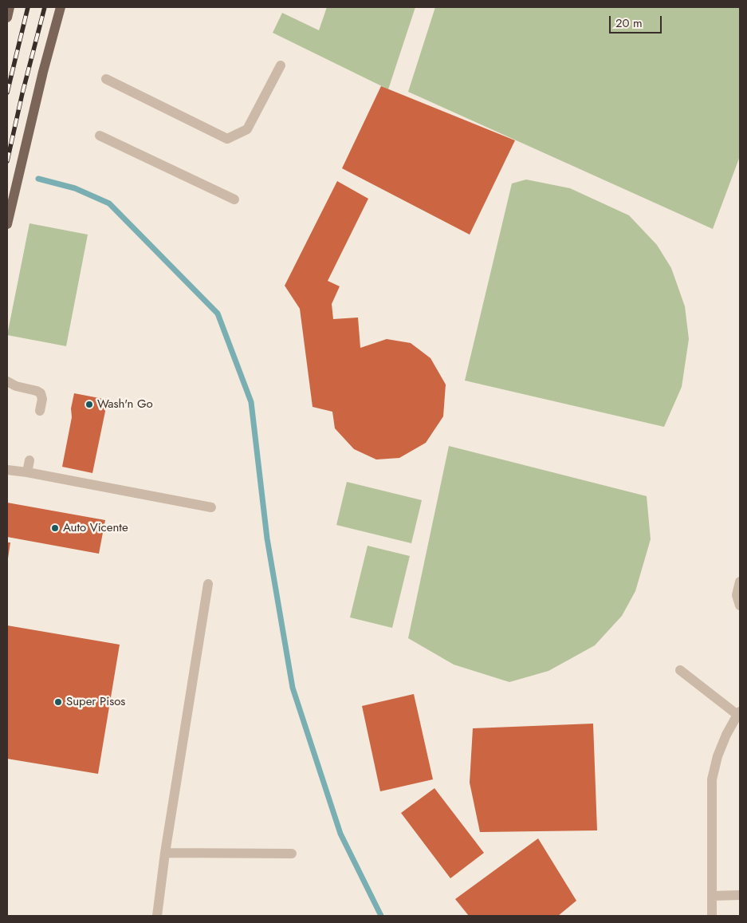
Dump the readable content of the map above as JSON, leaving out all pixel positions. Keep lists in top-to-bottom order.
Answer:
{
  "places": ["Wash'n Go", "Auto Vicente", "Super Pisos"],
  "scale_bar": "20 m"
}
